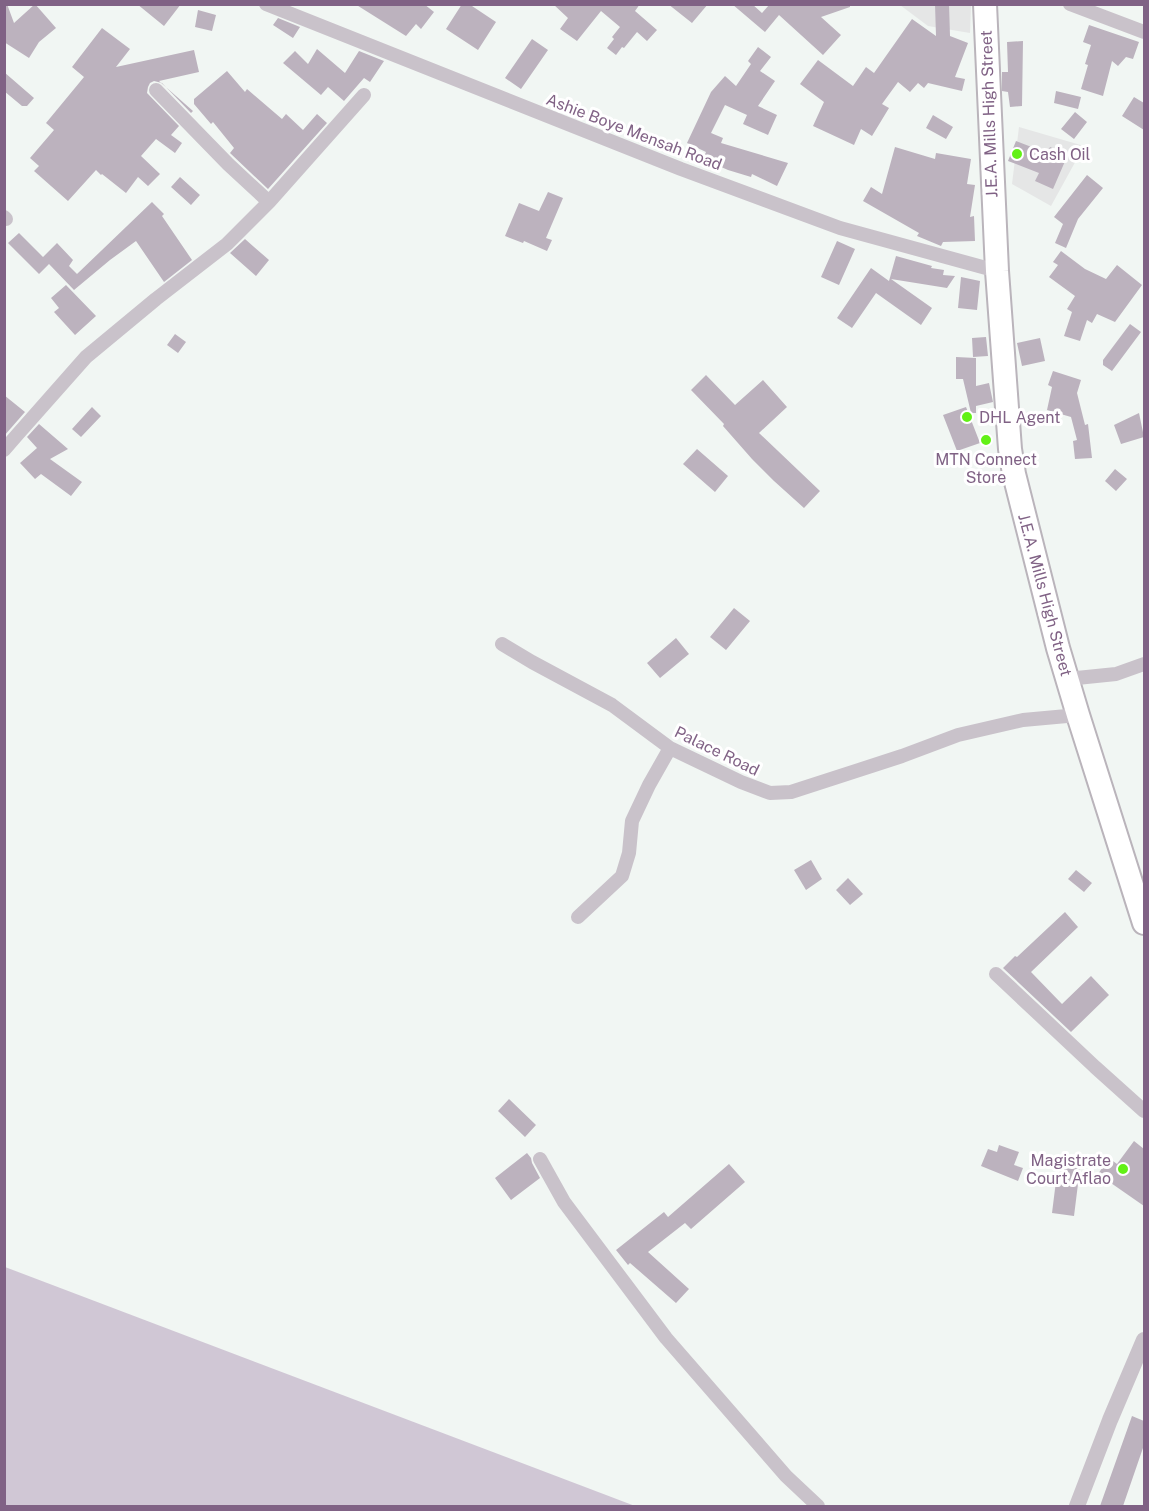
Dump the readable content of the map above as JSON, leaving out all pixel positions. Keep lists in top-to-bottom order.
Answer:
{
  "streets": {
    "highway": ["J.E.A. Mills High Street"],
    "street": ["Ashie Boye Mensah Road", "Palace Road"]
  },
  "crossings": [
    ["J.E.A. Mills High Street", "Ashie Boye Mensah Road"],
    ["J.E.A. Mills High Street", "Palace Road"]
  ],
  "places": [
    "Cash Oil",
    "DHL Agent",
    "MTN Connect Store",
    "Magistrate Court Aflao"
  ]
}
